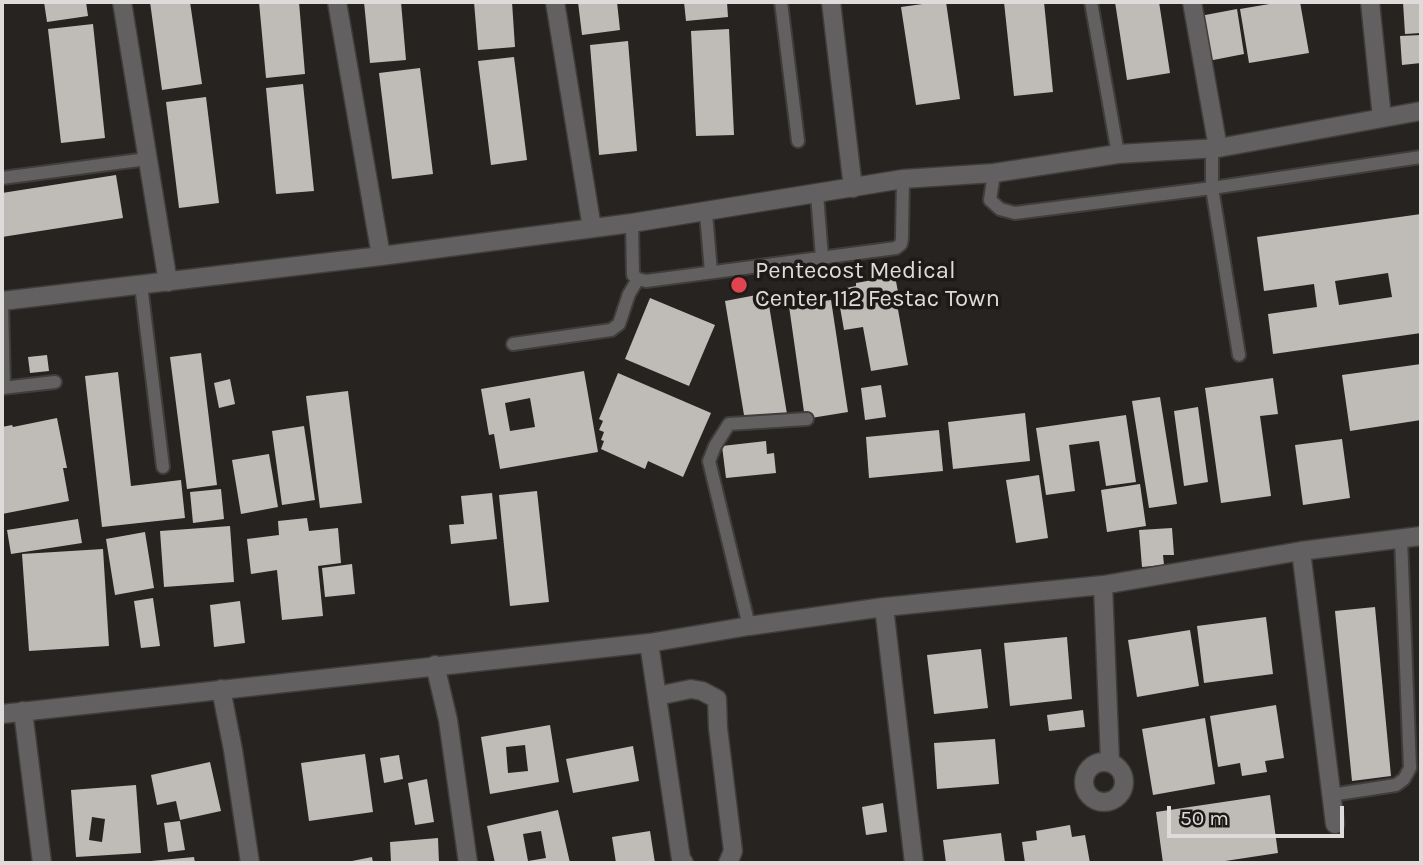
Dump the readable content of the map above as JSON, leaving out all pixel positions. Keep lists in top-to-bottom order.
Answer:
{
  "places": ["Pentecost Medical Center 112 Festac Town"],
  "scale_bar": "50 m"
}
